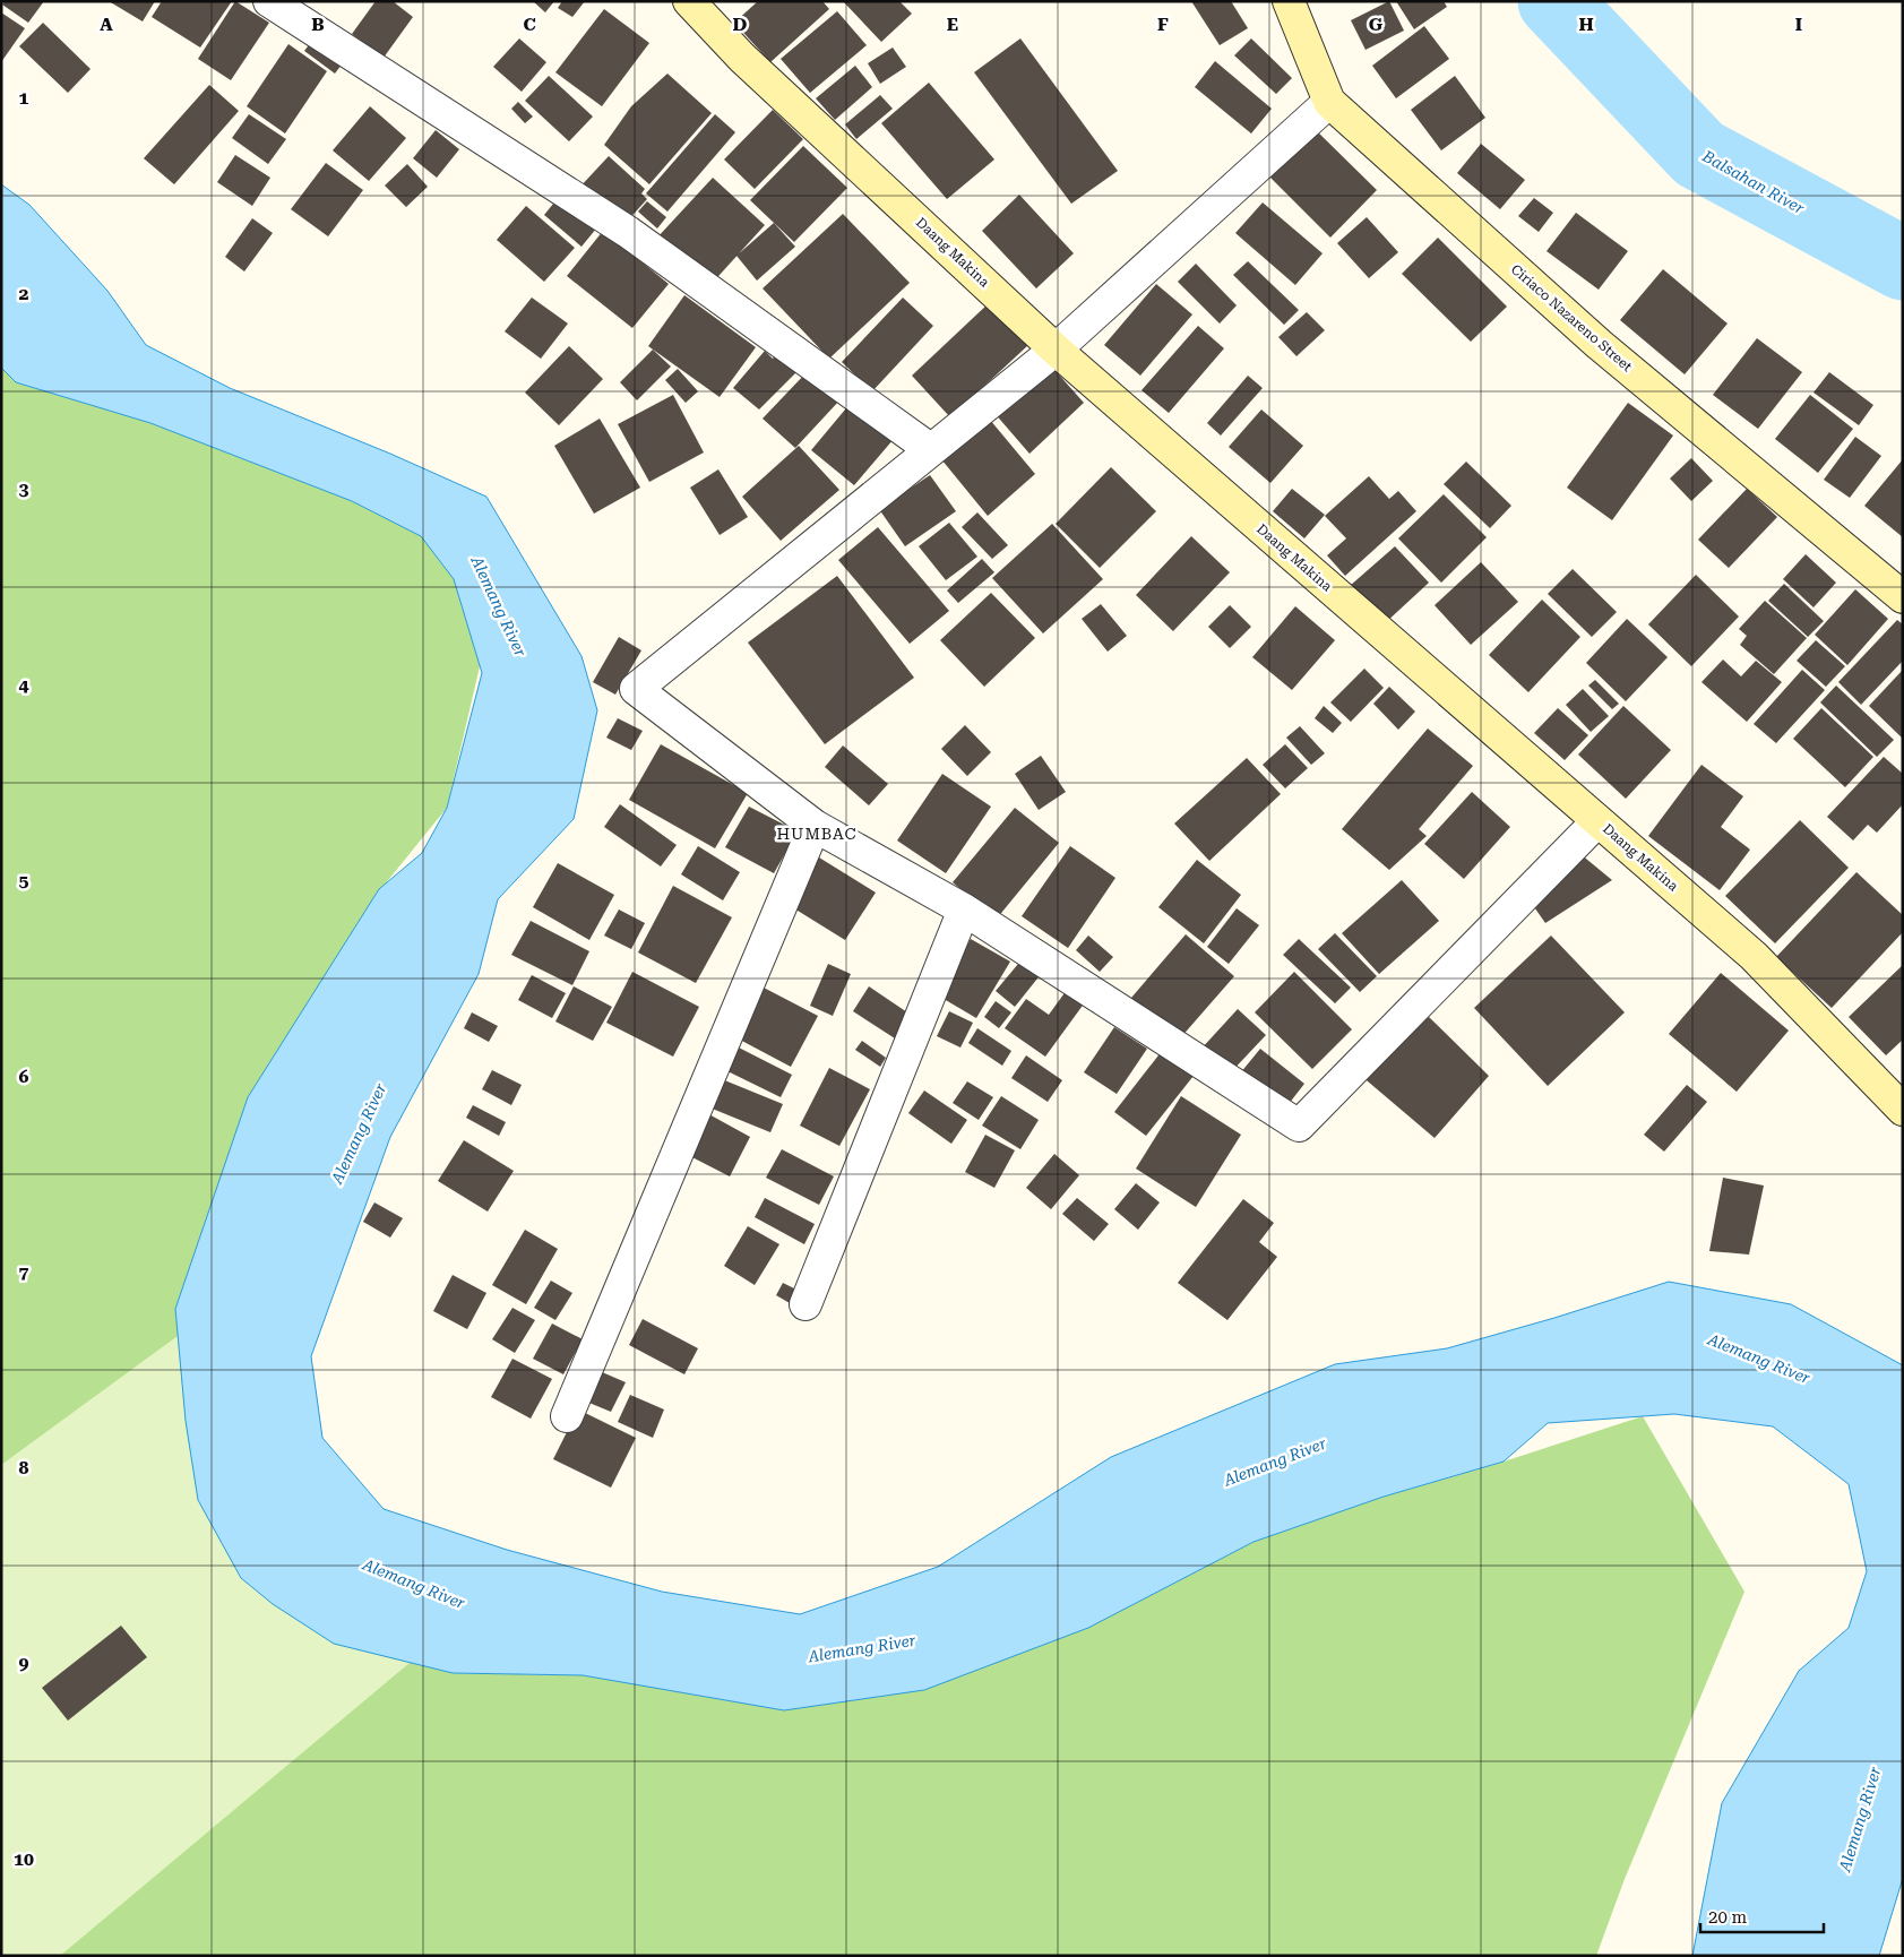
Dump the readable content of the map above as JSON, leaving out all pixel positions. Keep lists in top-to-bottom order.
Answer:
{
  "streets": {
    "street": ["Daang Makina", "Ciriaco Nazareno Street"]
  },
  "districts": ["HUMBAC"],
  "water": ["Balsahan River", "Alemang River"],
  "scale_bar": "20 m",
  "grid": {
    "columns": [
      "A",
      "B",
      "C",
      "D",
      "E",
      "F",
      "G",
      "H",
      "I"
    ],
    "rows": [
      "1",
      "2",
      "3",
      "4",
      "5",
      "6",
      "7",
      "8",
      "9",
      "10"
    ]
  }
}
